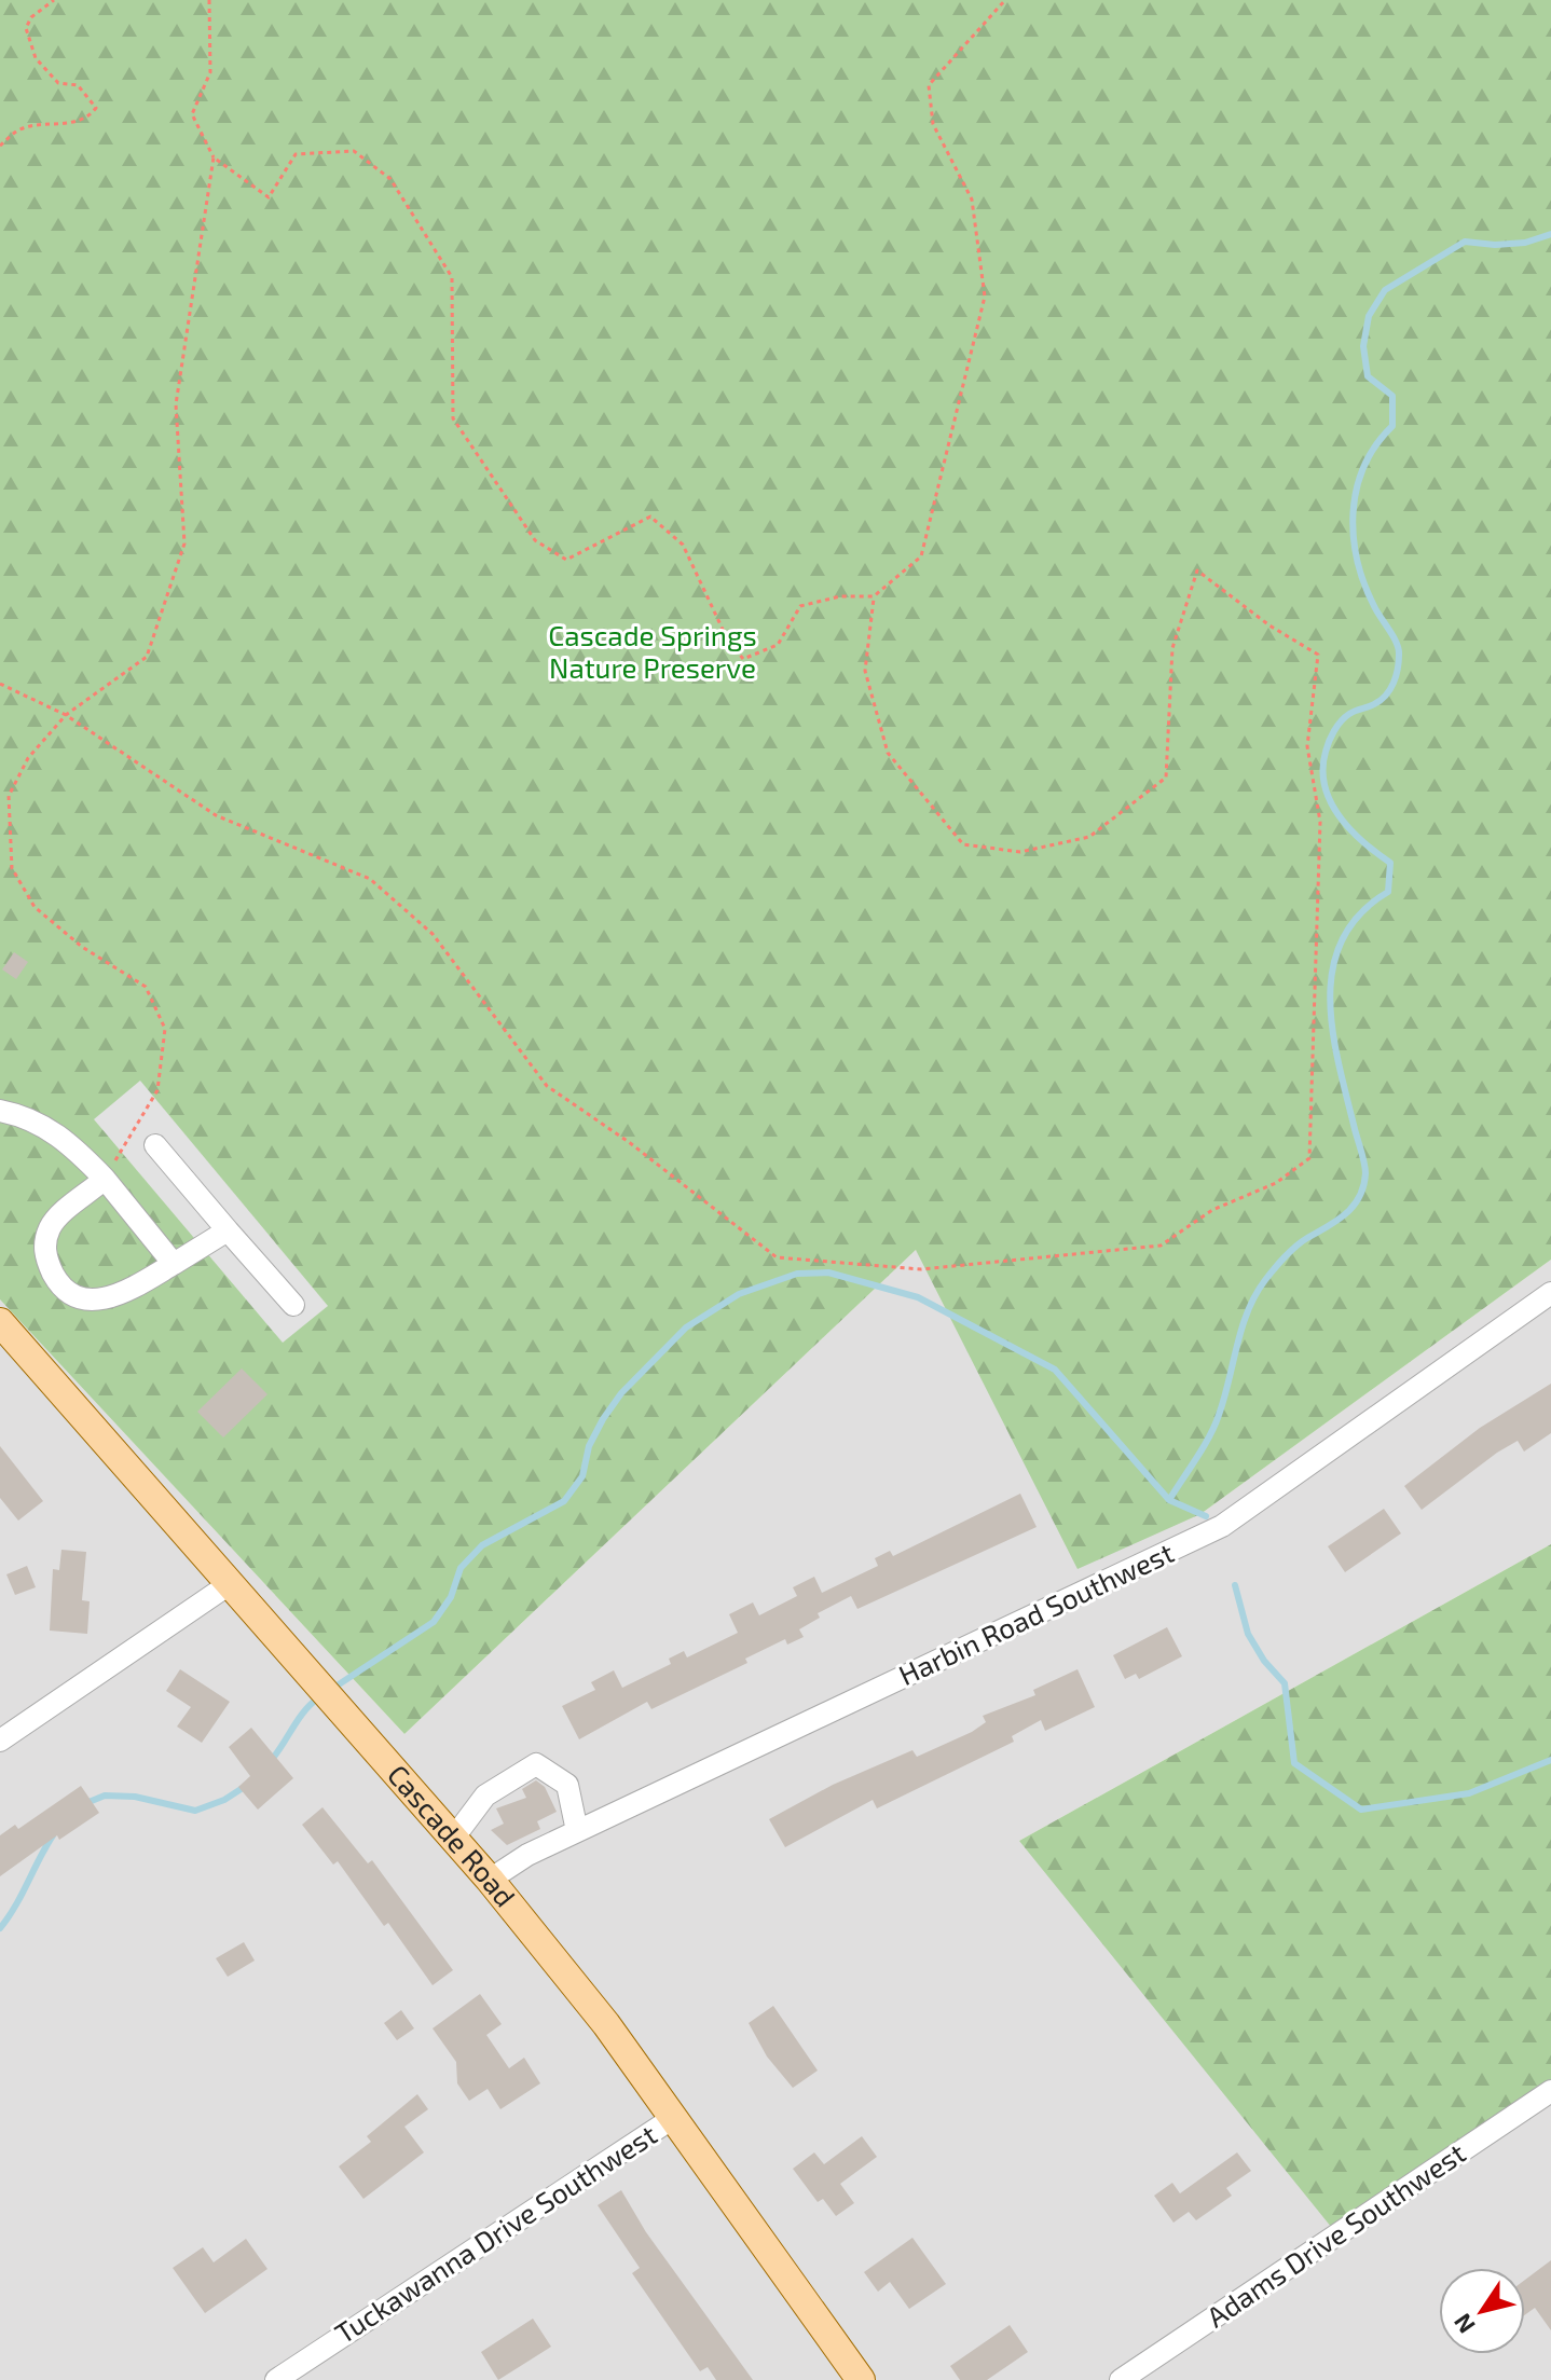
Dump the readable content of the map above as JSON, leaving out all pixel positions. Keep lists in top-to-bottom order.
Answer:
{
  "streets": {
    "main road": ["Cascade Road"],
    "street": ["Harbin Road Southwest", "Tuckawanna Drive Southwest", "Adams Drive Southwest"]
  },
  "crossings": [
    ["Harbin Road Southwest", "Cascade Road"],
    ["Cascade Road", "Tuckawanna Drive Southwest"]
  ],
  "parks": ["Cascade Springs Nature Preserve"],
  "north": "bottom left"
}
